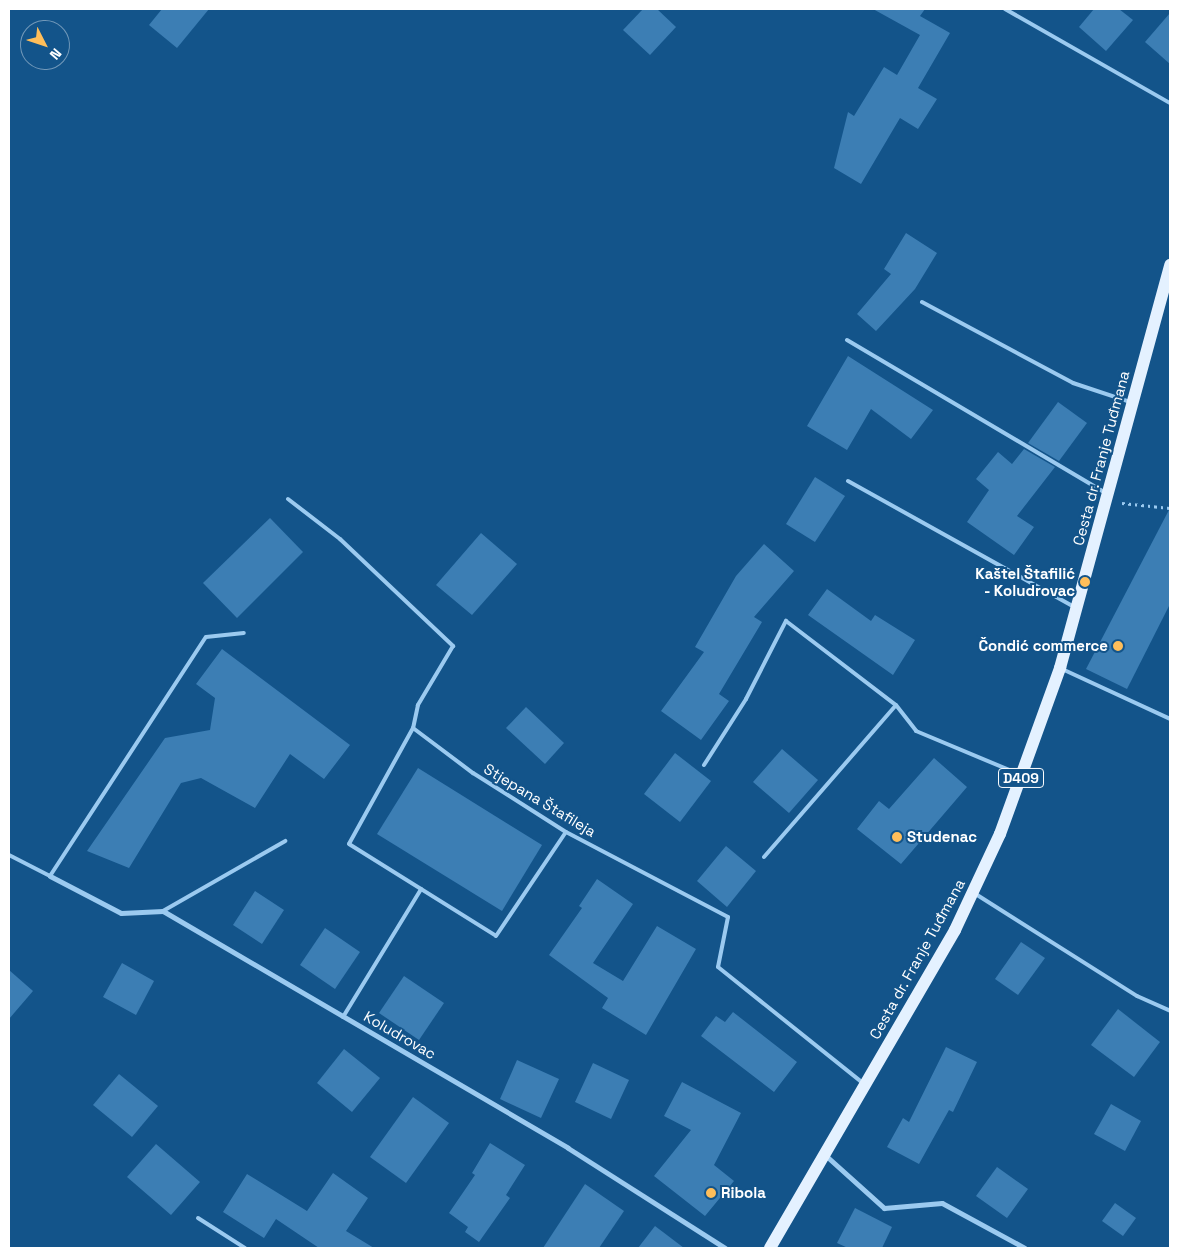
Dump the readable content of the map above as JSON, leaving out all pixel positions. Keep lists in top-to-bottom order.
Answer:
{
  "streets": {
    "main road": ["Cesta dr. Franje Tuđmana", "D409"],
    "street": ["Koludrovac"],
    "lane": ["Stjepana Štafileja"]
  },
  "crossings": [
    ["Cesta dr. Franje Tuđmana", "Stjepana Štafileja"]
  ],
  "places": [
    "Kaštel Štafilić - Koludrovac",
    "Čondić commerce",
    "Studenac",
    "Ribola"
  ],
  "north": "bottom right"
}
